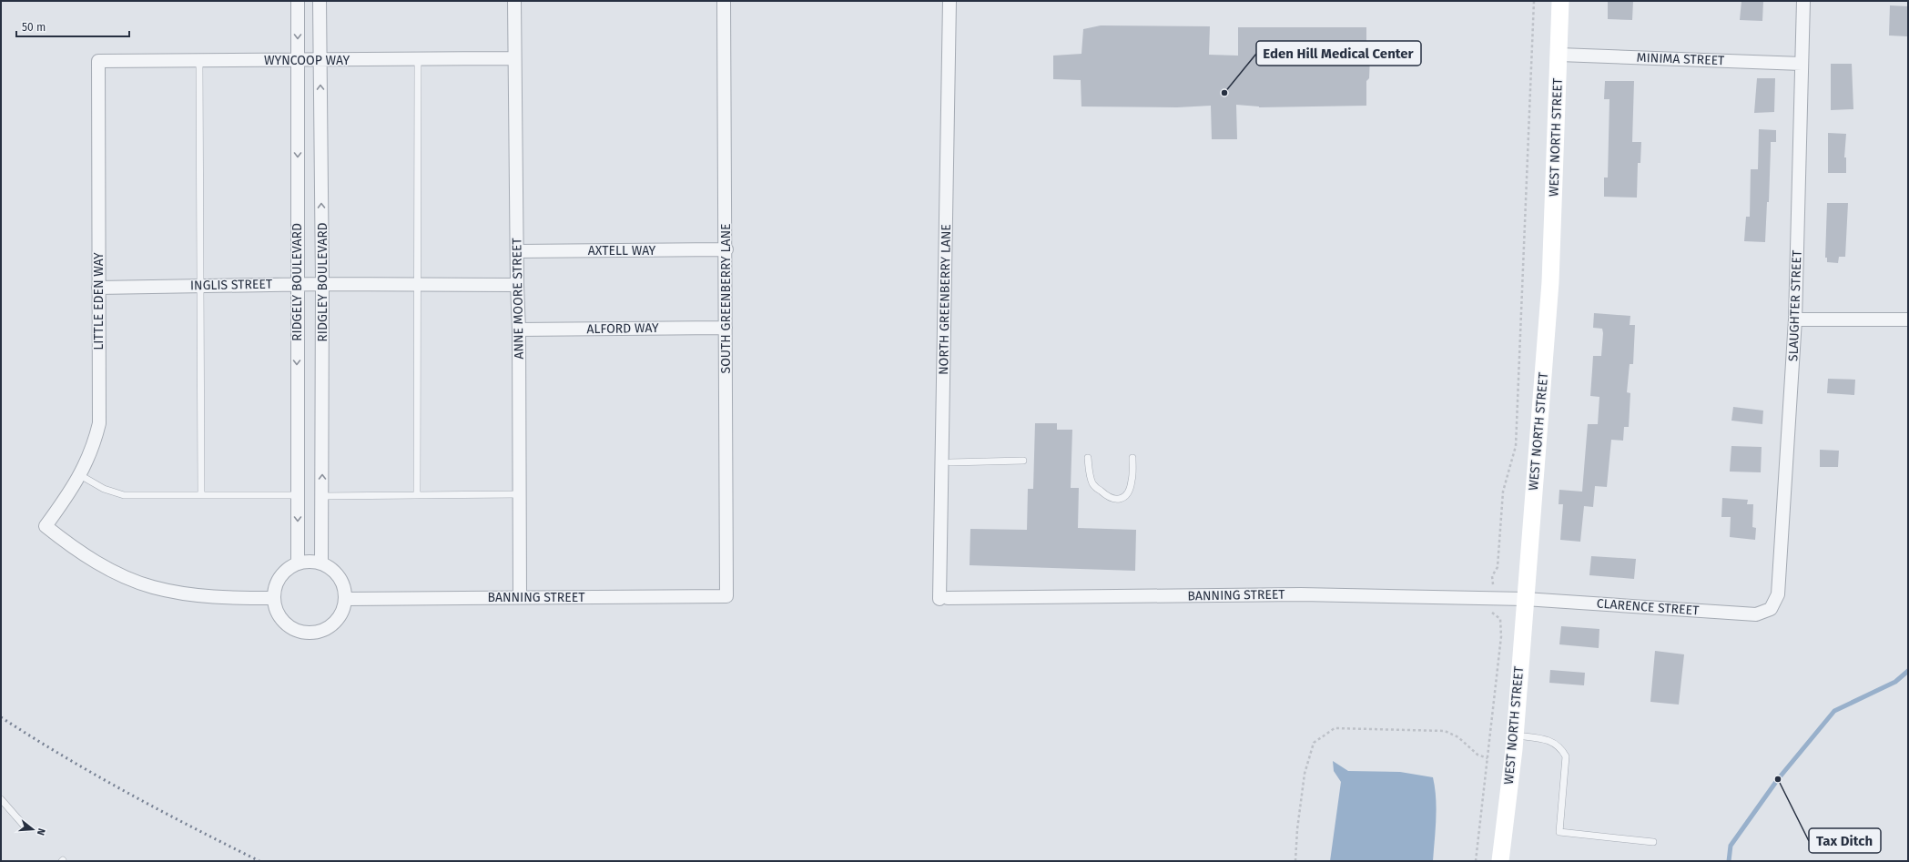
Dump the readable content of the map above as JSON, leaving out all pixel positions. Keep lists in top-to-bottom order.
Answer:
{
  "streets": {
    "main road": ["WEST NORTH STREET"],
    "street": [
      "MINIMA STREET",
      "WYNCOOP WAY",
      "AXTELL WAY",
      "RIDGELY BOULEVARD",
      "RIDGLEY BOULEVARD",
      "INGLIS STREET",
      "ANNE MOORE STREET",
      "SOUTH GREENBERRY LANE",
      "NORTH GREENBERRY LANE",
      "LITTLE EDEN WAY",
      "SLAUGHTER STREET",
      "ALFORD WAY",
      "BANNING STREET",
      "CLARENCE STREET"
    ]
  },
  "crossings": [
    ["MINIMA STREET", "WEST NORTH STREET"],
    ["MINIMA STREET", "SLAUGHTER STREET"],
    ["WYNCOOP WAY", "RIDGELY BOULEVARD"],
    ["WYNCOOP WAY", "RIDGLEY BOULEVARD"],
    ["WYNCOOP WAY", "ANNE MOORE STREET"],
    ["WYNCOOP WAY", "LITTLE EDEN WAY"],
    ["WEST NORTH STREET", "BANNING STREET"],
    ["WEST NORTH STREET", "CLARENCE STREET"],
    ["AXTELL WAY", "ANNE MOORE STREET"],
    ["AXTELL WAY", "SOUTH GREENBERRY LANE"],
    ["RIDGELY BOULEVARD", "RIDGLEY BOULEVARD"],
    ["RIDGELY BOULEVARD", "INGLIS STREET"],
    ["RIDGELY BOULEVARD", "LITTLE EDEN WAY"],
    ["RIDGELY BOULEVARD", "BANNING STREET"],
    ["RIDGLEY BOULEVARD", "INGLIS STREET"],
    ["RIDGLEY BOULEVARD", "LITTLE EDEN WAY"],
    ["RIDGLEY BOULEVARD", "BANNING STREET"],
    ["INGLIS STREET", "ANNE MOORE STREET"],
    ["INGLIS STREET", "LITTLE EDEN WAY"],
    ["ANNE MOORE STREET", "ALFORD WAY"],
    ["ANNE MOORE STREET", "BANNING STREET"],
    ["SOUTH GREENBERRY LANE", "ALFORD WAY"],
    ["SOUTH GREENBERRY LANE", "BANNING STREET"],
    ["NORTH GREENBERRY LANE", "BANNING STREET"],
    ["LITTLE EDEN WAY", "BANNING STREET"],
    ["SLAUGHTER STREET", "CLARENCE STREET"],
    ["BANNING STREET", "CLARENCE STREET"]
  ],
  "one_way": ["RIDGELY BOULEVARD", "RIDGLEY BOULEVARD"],
  "places": ["Eden Hill Medical Center", "Tax Ditch"],
  "scale_bar": "50 m",
  "north": "right"
}
